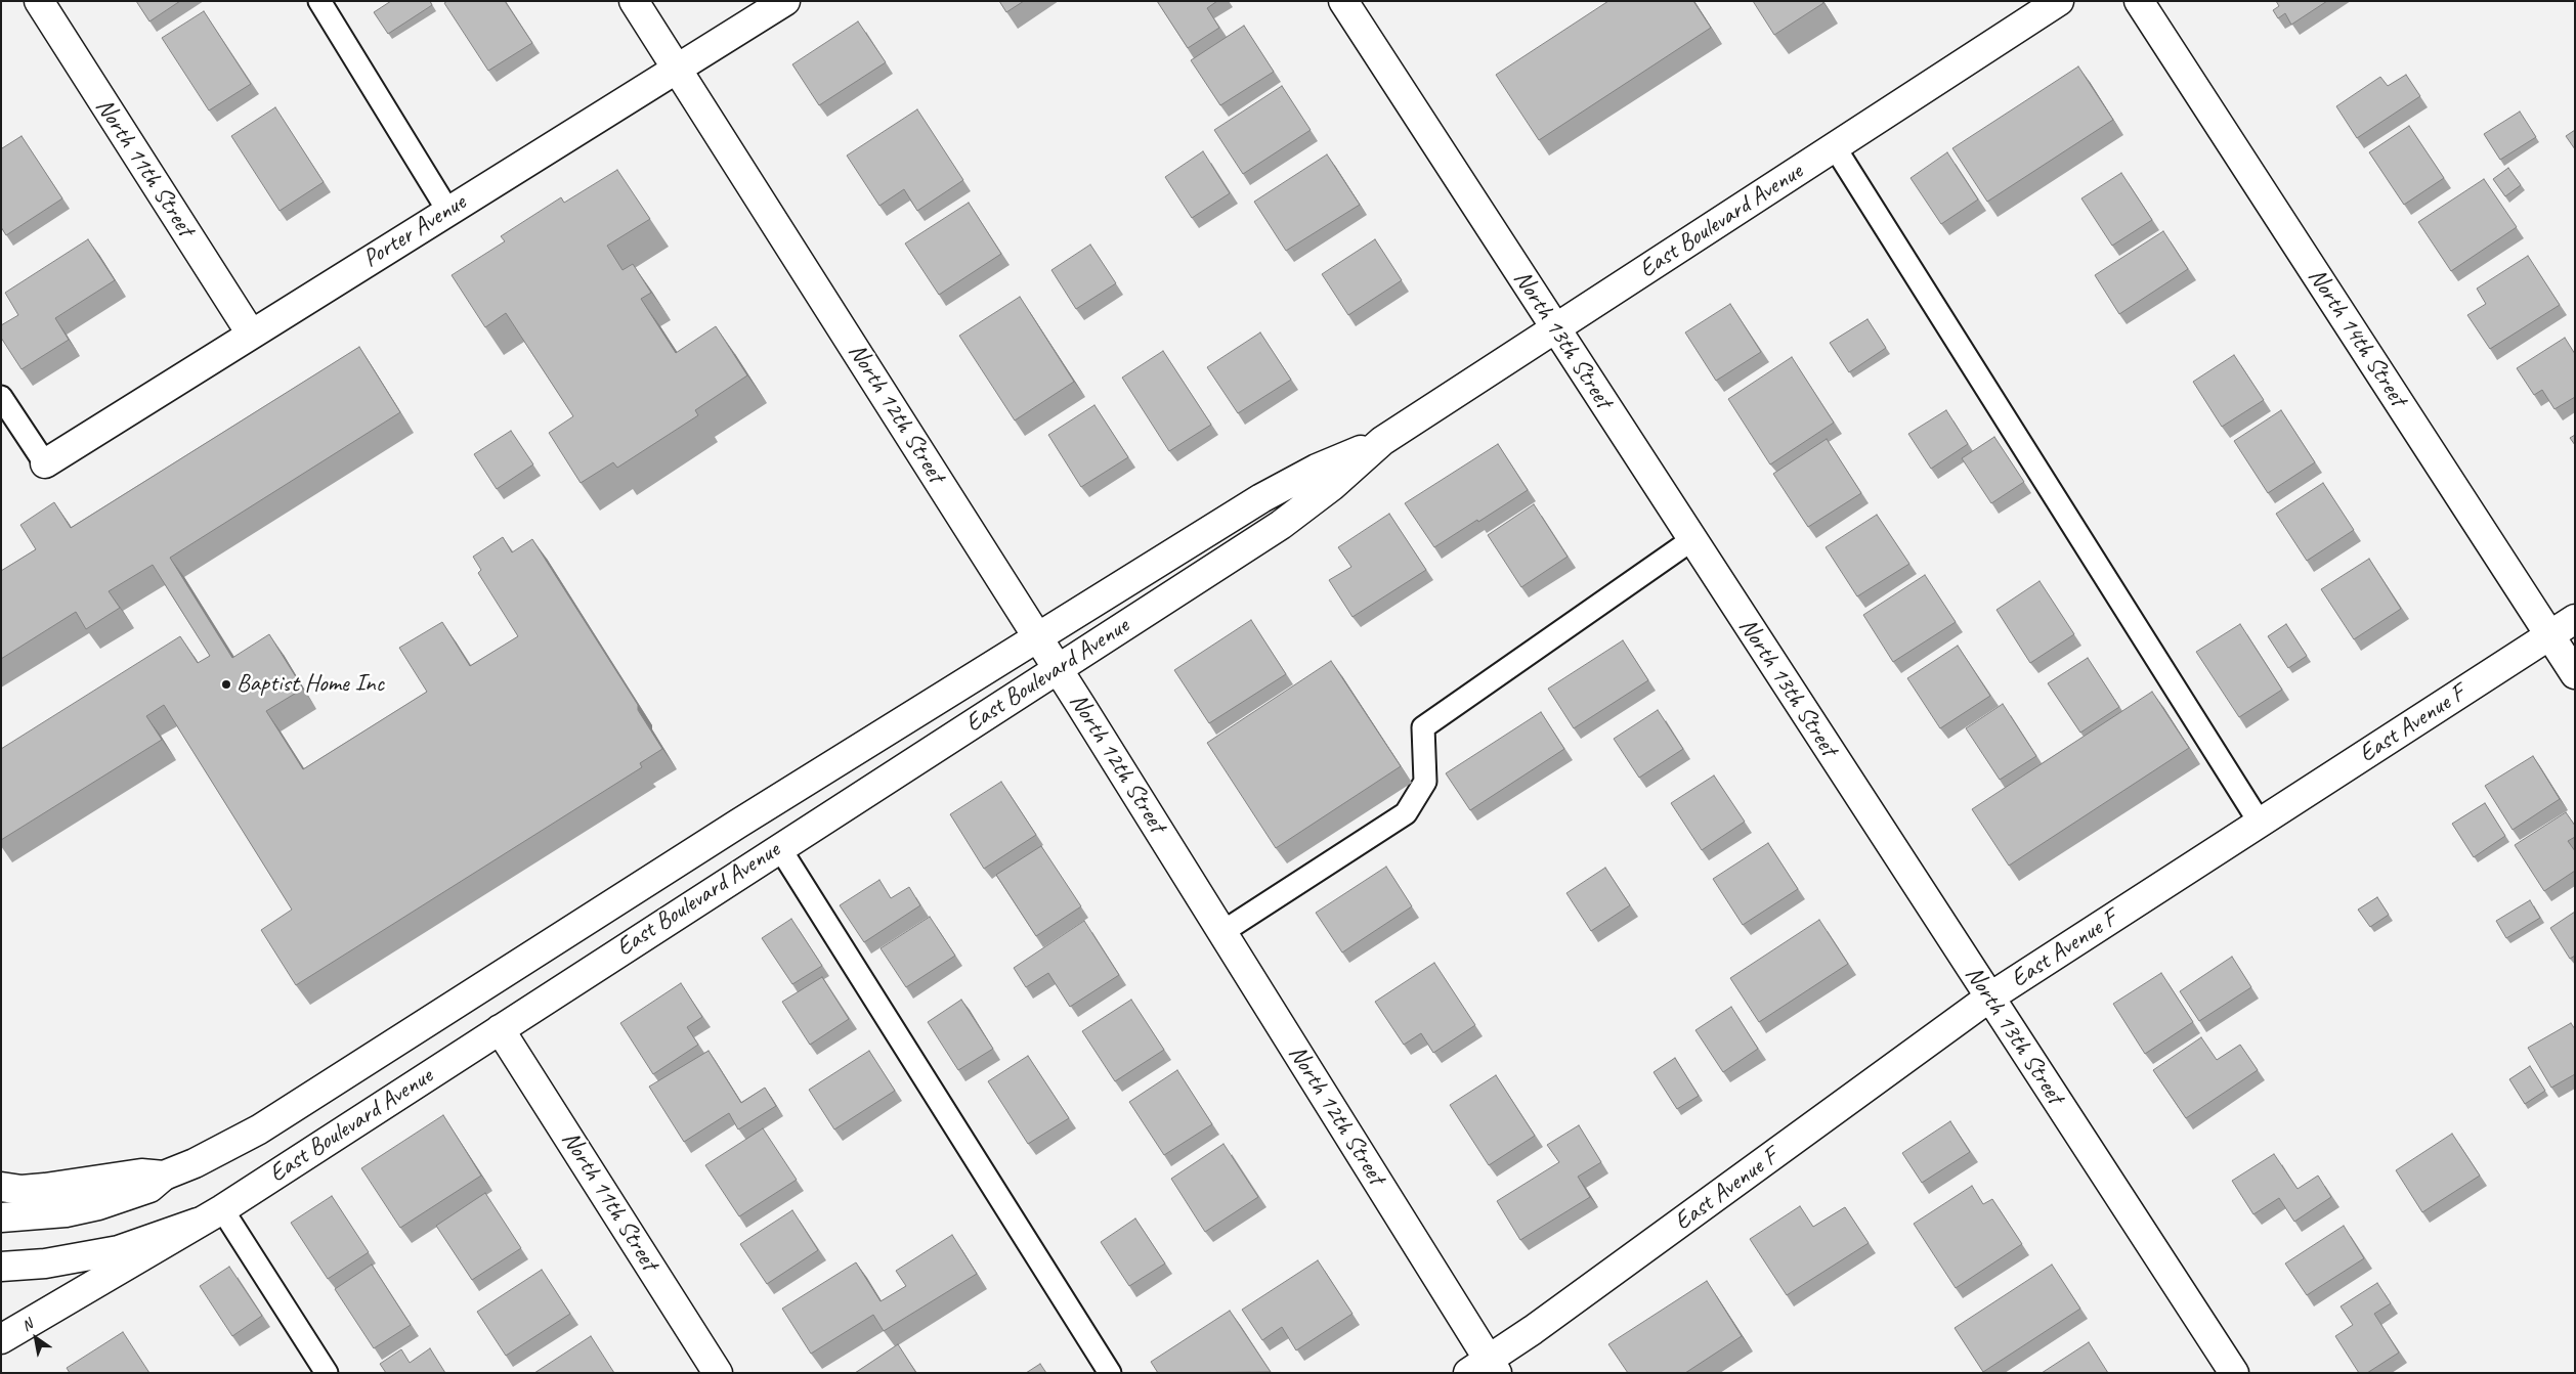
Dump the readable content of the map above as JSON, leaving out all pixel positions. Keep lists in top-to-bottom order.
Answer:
{
  "streets": {
    "street": [
      "North 11th Street",
      "East Boulevard Avenue",
      "Porter Avenue",
      "North 14th Street",
      "North 13th Street",
      "North 12th Street",
      "East Avenue F"
    ]
  },
  "crossings": [
    ["North 11th Street", "East Boulevard Avenue"],
    ["North 11th Street", "Porter Avenue"],
    ["East Boulevard Avenue", "North 13th Street"],
    ["East Boulevard Avenue", "North 12th Street"],
    ["Porter Avenue", "North 12th Street"],
    ["North 14th Street", "East Avenue F"],
    ["North 13th Street", "East Avenue F"],
    ["North 12th Street", "East Avenue F"]
  ],
  "places": ["Baptist Home Inc"],
  "north": "top left"
}
